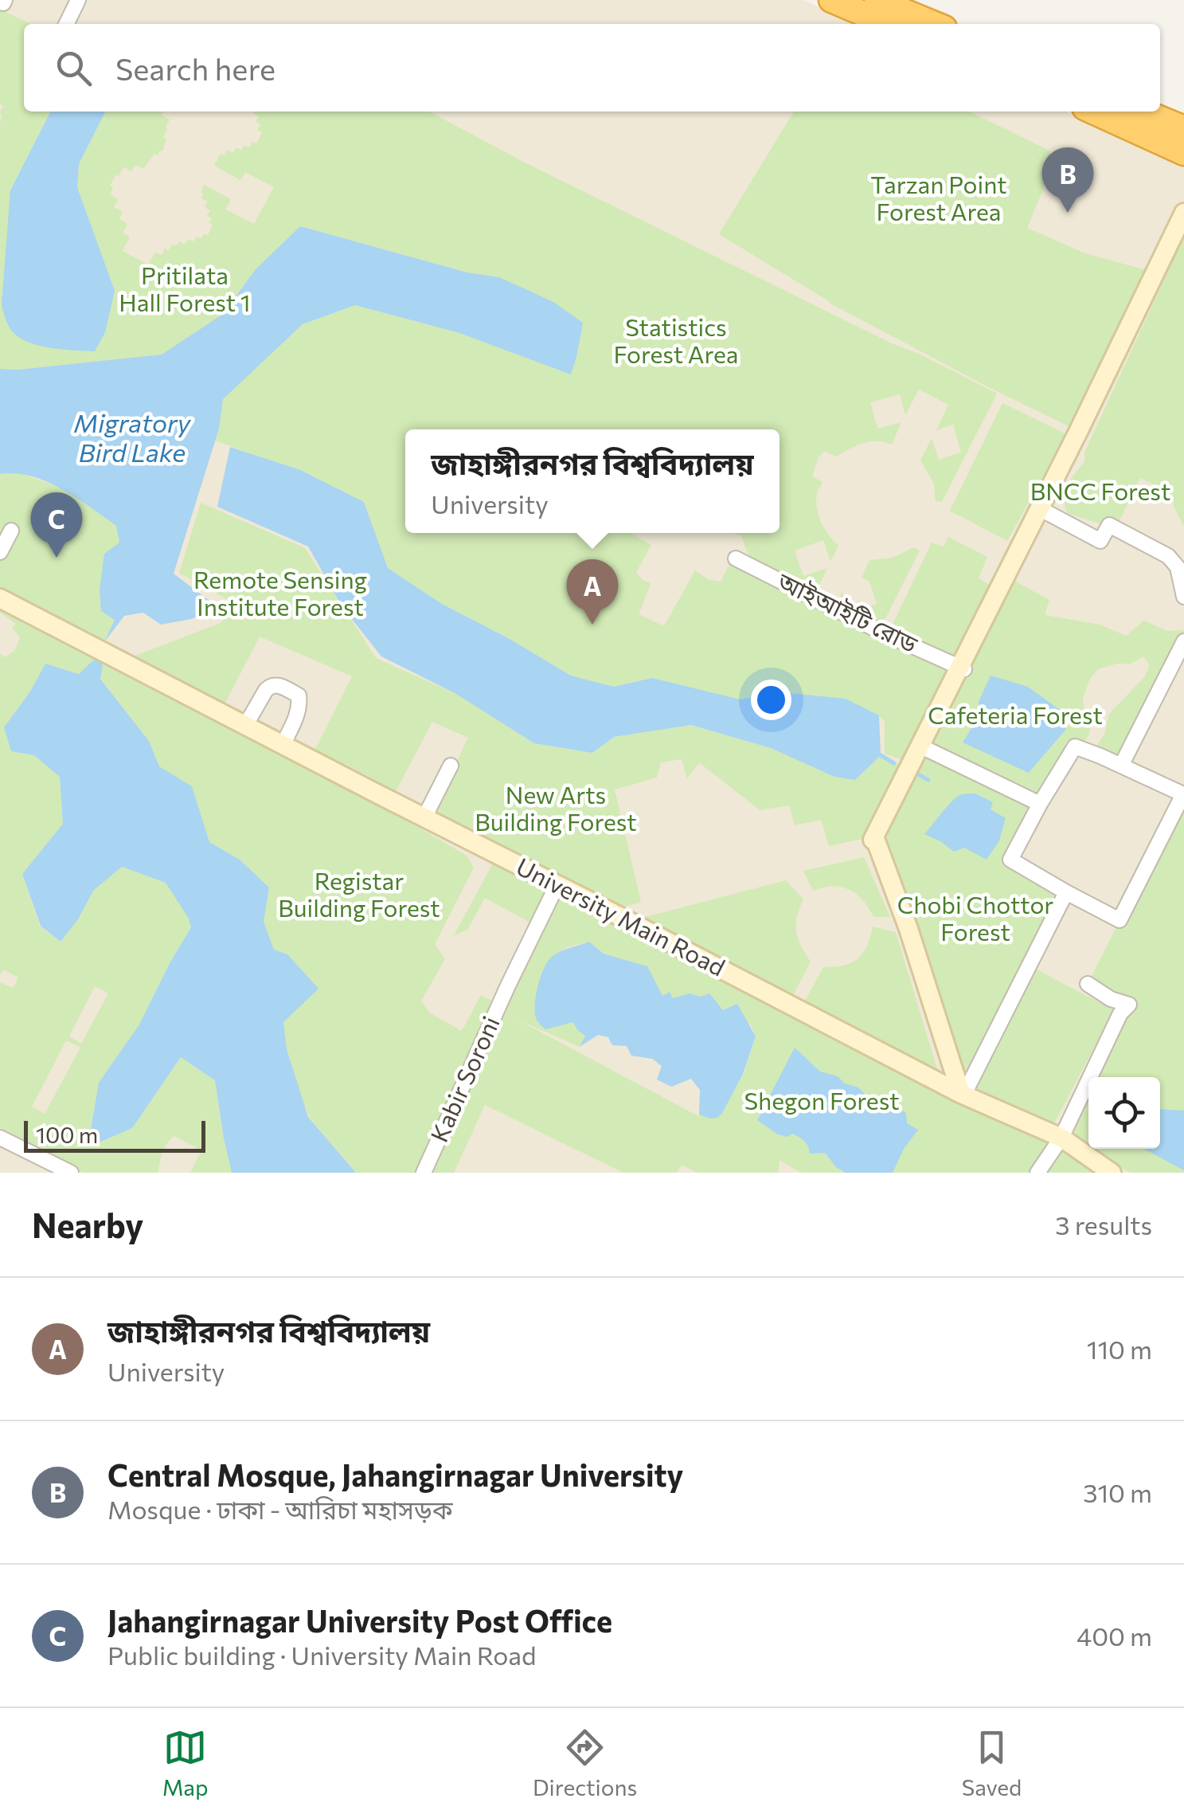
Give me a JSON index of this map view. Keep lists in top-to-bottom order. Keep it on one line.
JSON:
{"streets":{"street":["আইআইটি রোড","University Main Road","Kabir Soroni"]},"crossings":[["University Main Road","Kabir Soroni"]],"water":["Migratory Bird Lake"],"parks":["Tarzan Point Forest Area","Pritilata Hall Forest 1","Statistics Forest Area","BNCC Forest","Remote Sensing Institute Forest","Cafeteria Forest","New Arts Building Forest","Registar Building Forest","Chobi Chottor Forest","Shegon Forest"],"scale_bar":"100 m","page":{"search":"Search here","pins":["B","C","A"],"popup":["জাহাঙ্গীরনগর বিশ্ববিদ্যালয়","University"],"scale":"100 m","heading":["Nearby","3 results"],"list":[{"mark":"A","name":"জাহাঙ্গীরনগর বিশ্ববিদ্যালয়","note":"University","value":"110 m"},{"mark":"B","name":"Central Mosque, Jahangirnagar University","note":"Mosque · ঢাকা - আরিচা মহাসড়ক","value":"310 m"},{"mark":"C","name":"Jahangirnagar University Post Office","note":"Public building · University Main Road","value":"400 m"}],"nav":["Map","Directions","Saved"]}}
